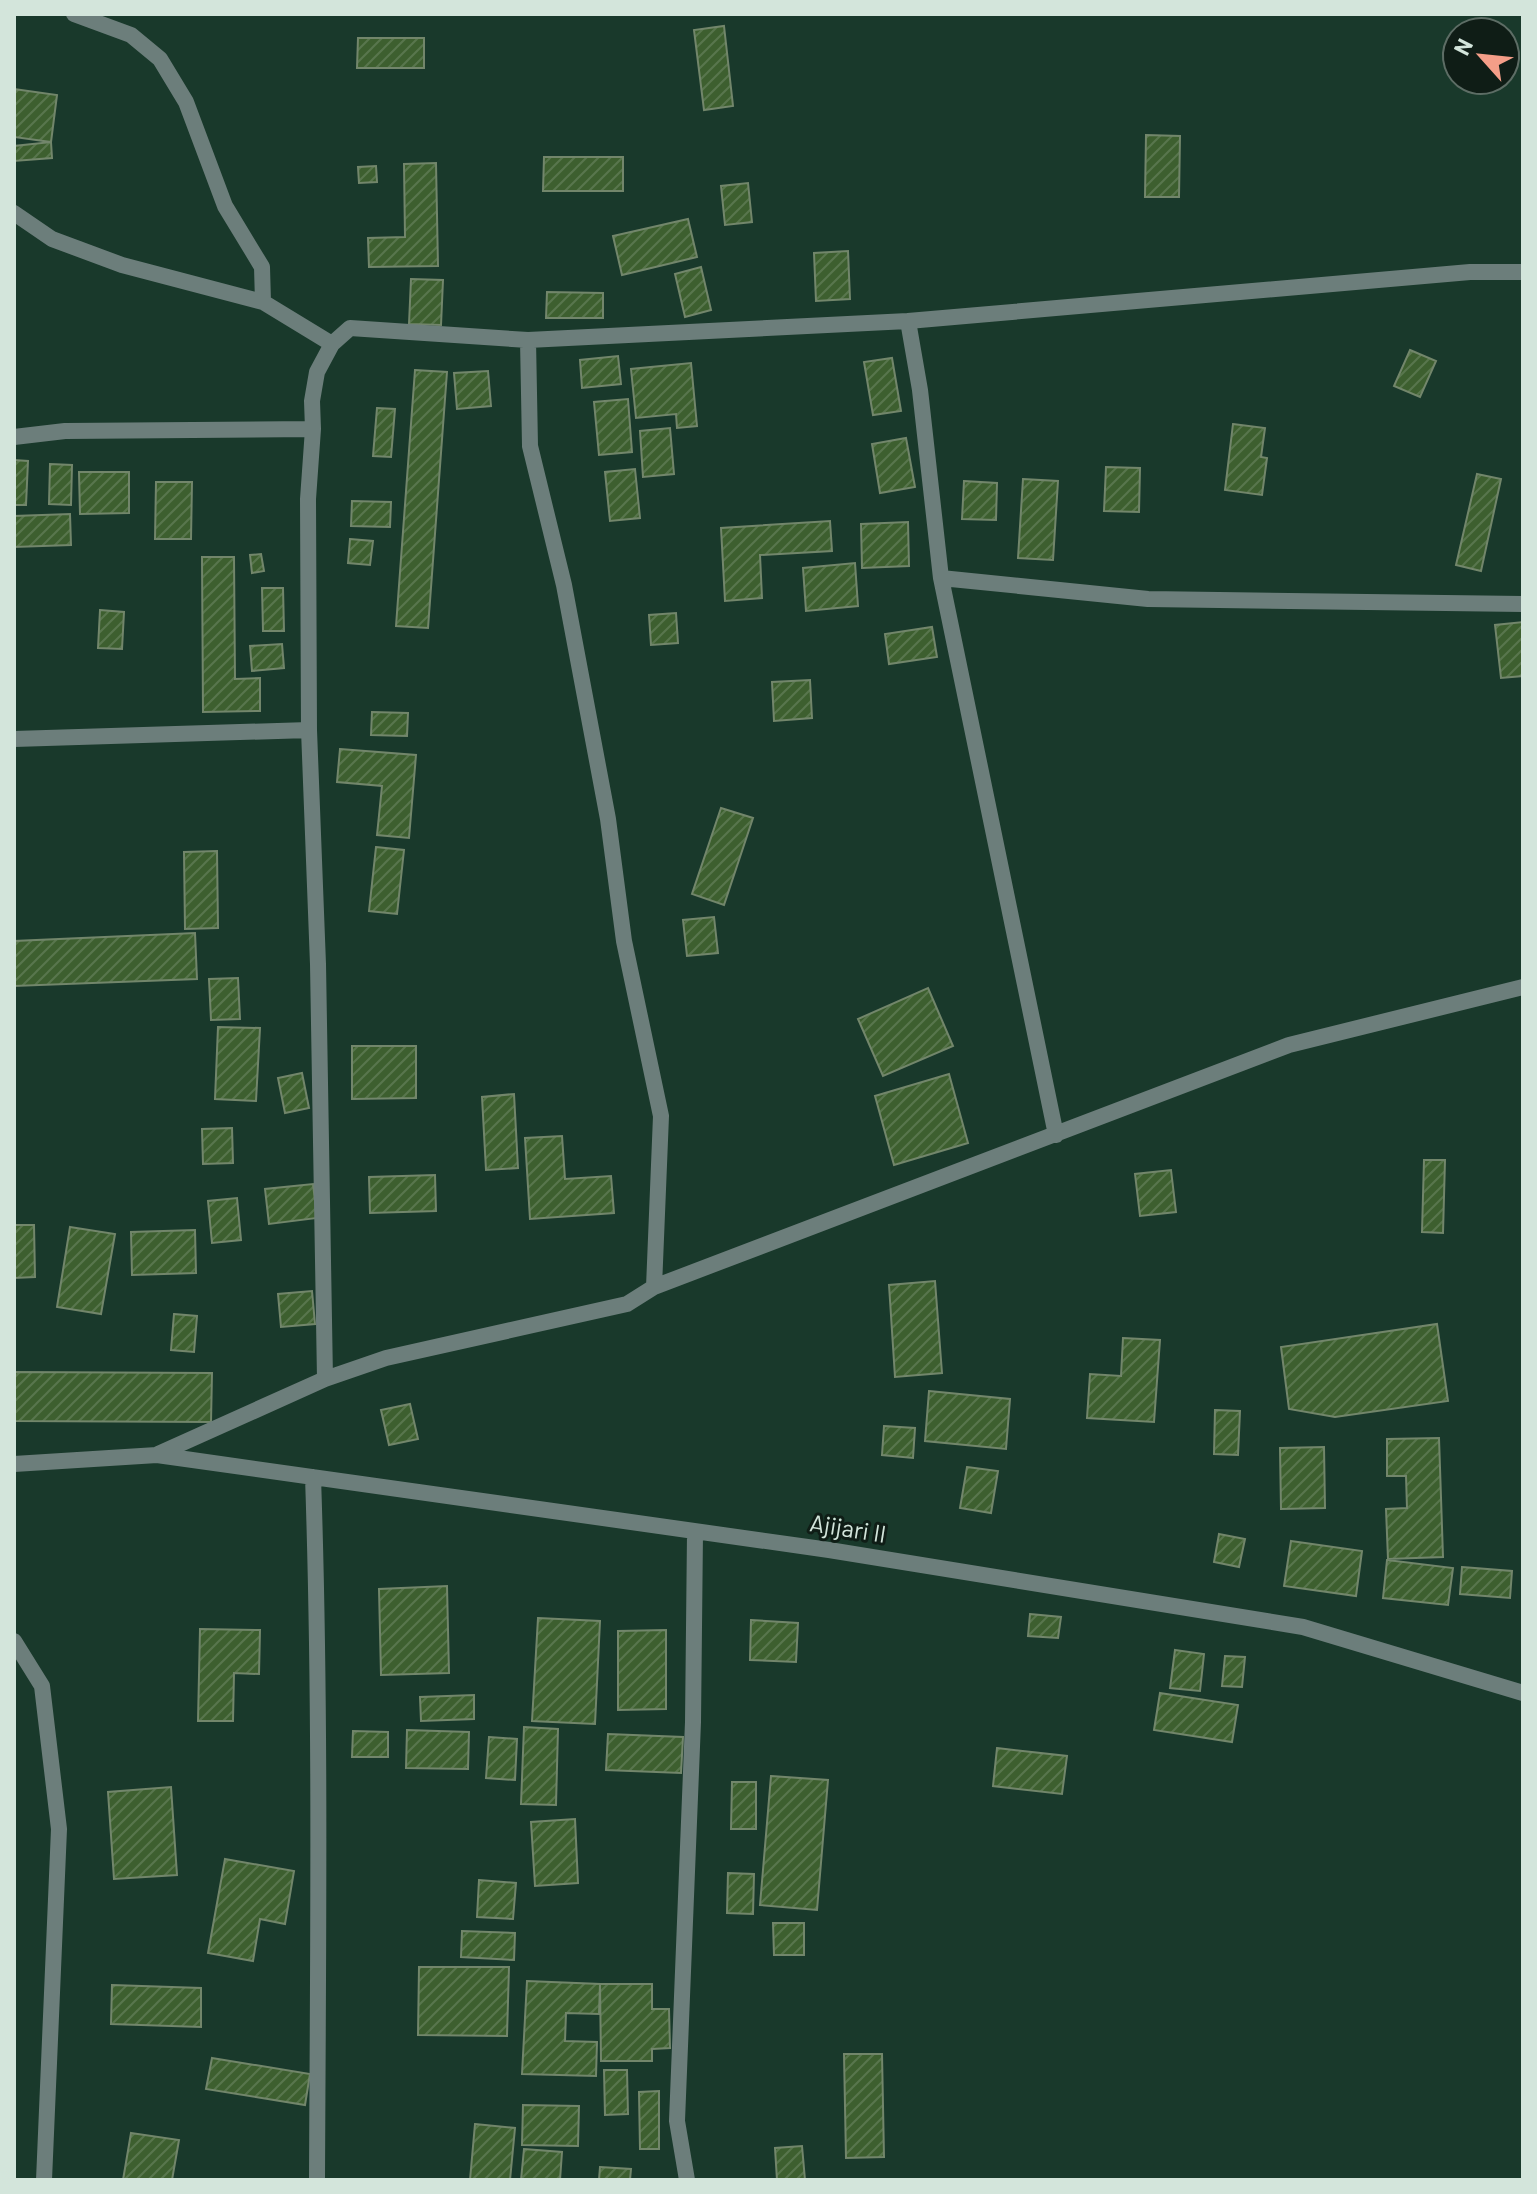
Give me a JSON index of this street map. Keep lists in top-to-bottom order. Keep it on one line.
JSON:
{"streets":{"street":["Ajijari II"]},"north":"top left"}
